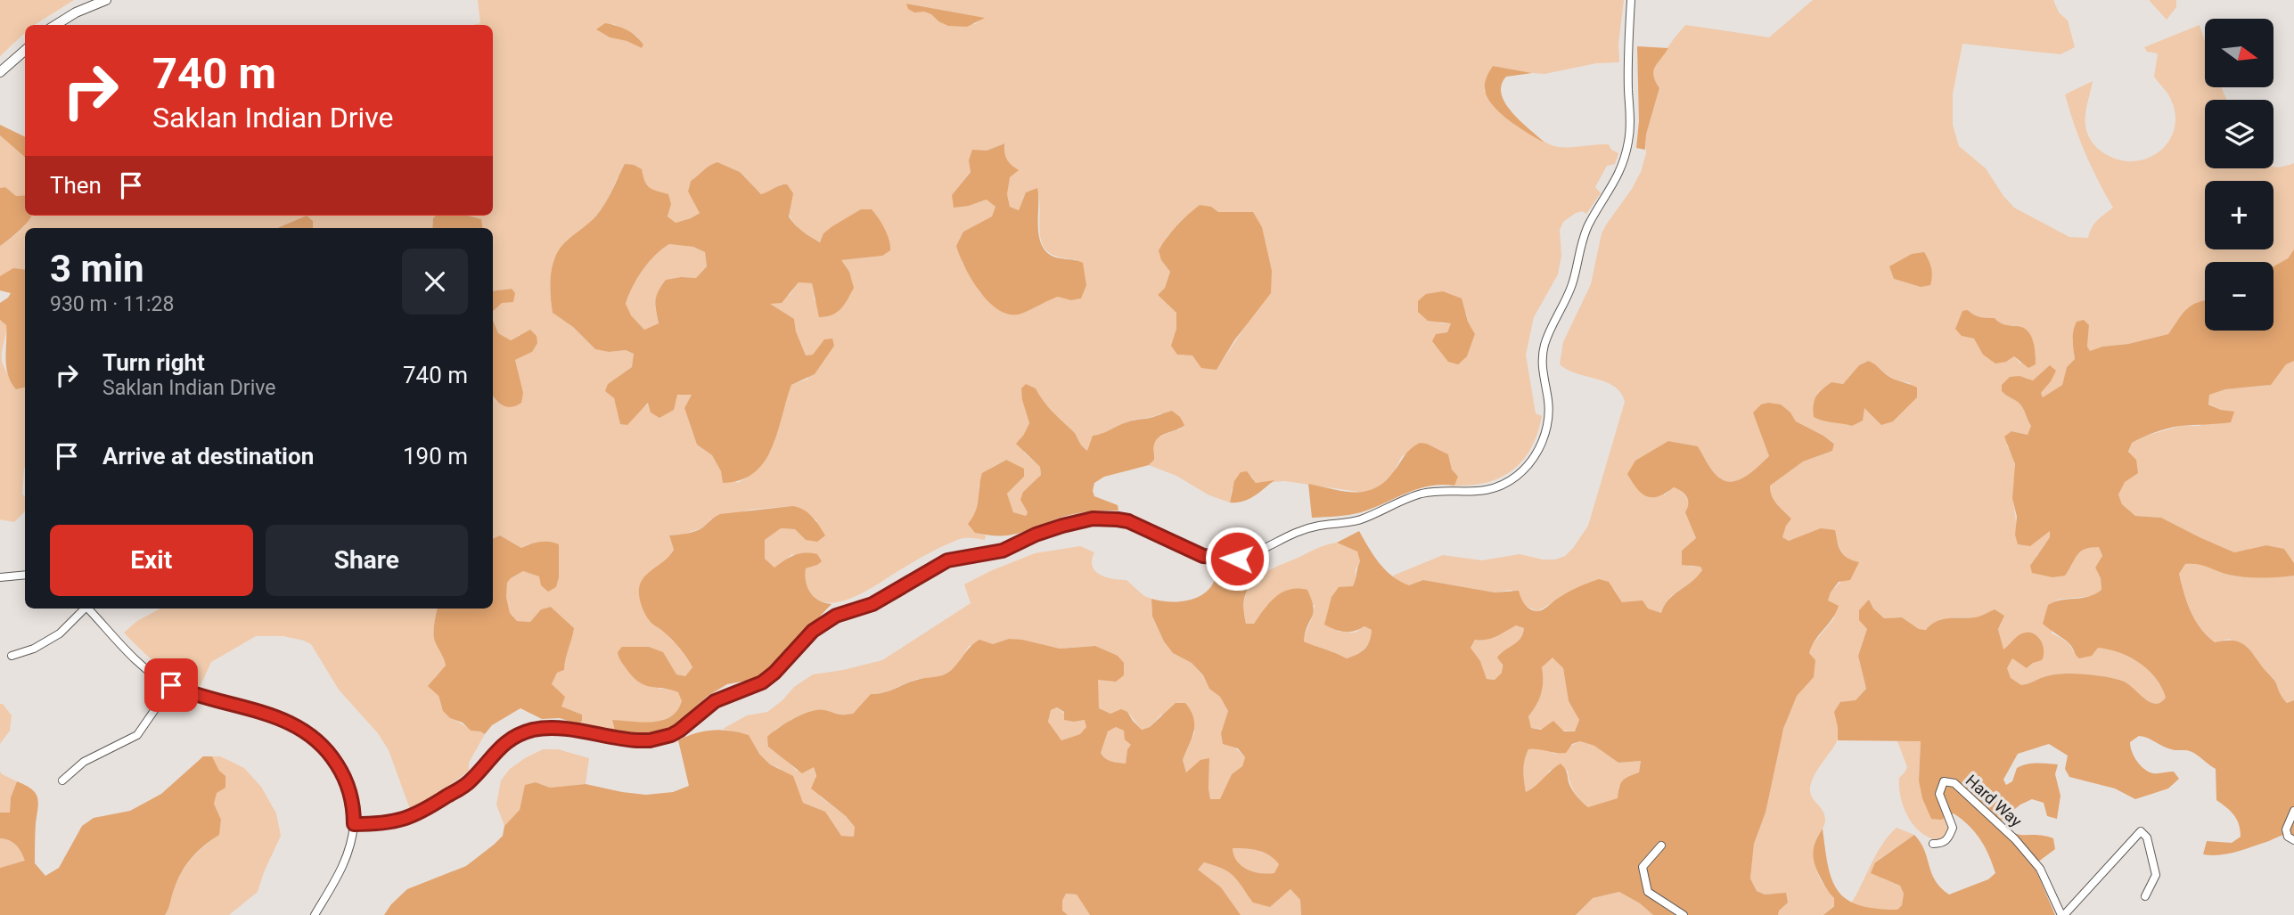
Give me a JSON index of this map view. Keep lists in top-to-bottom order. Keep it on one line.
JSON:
{"streets":{"street":["Hard Way"]},"north":"right","page":{"map_buttons":["+","−"],"turn":["740 m","Saklan Indian Drive"],"then":"Then","heading":["3 min","930 m · 11:28"],"list":[{"name":"Turn right","note":"Saklan Indian Drive","value":"740 m"},{"name":"Arrive at destination","value":"190 m"}],"buttons":["Exit","Share"]}}
